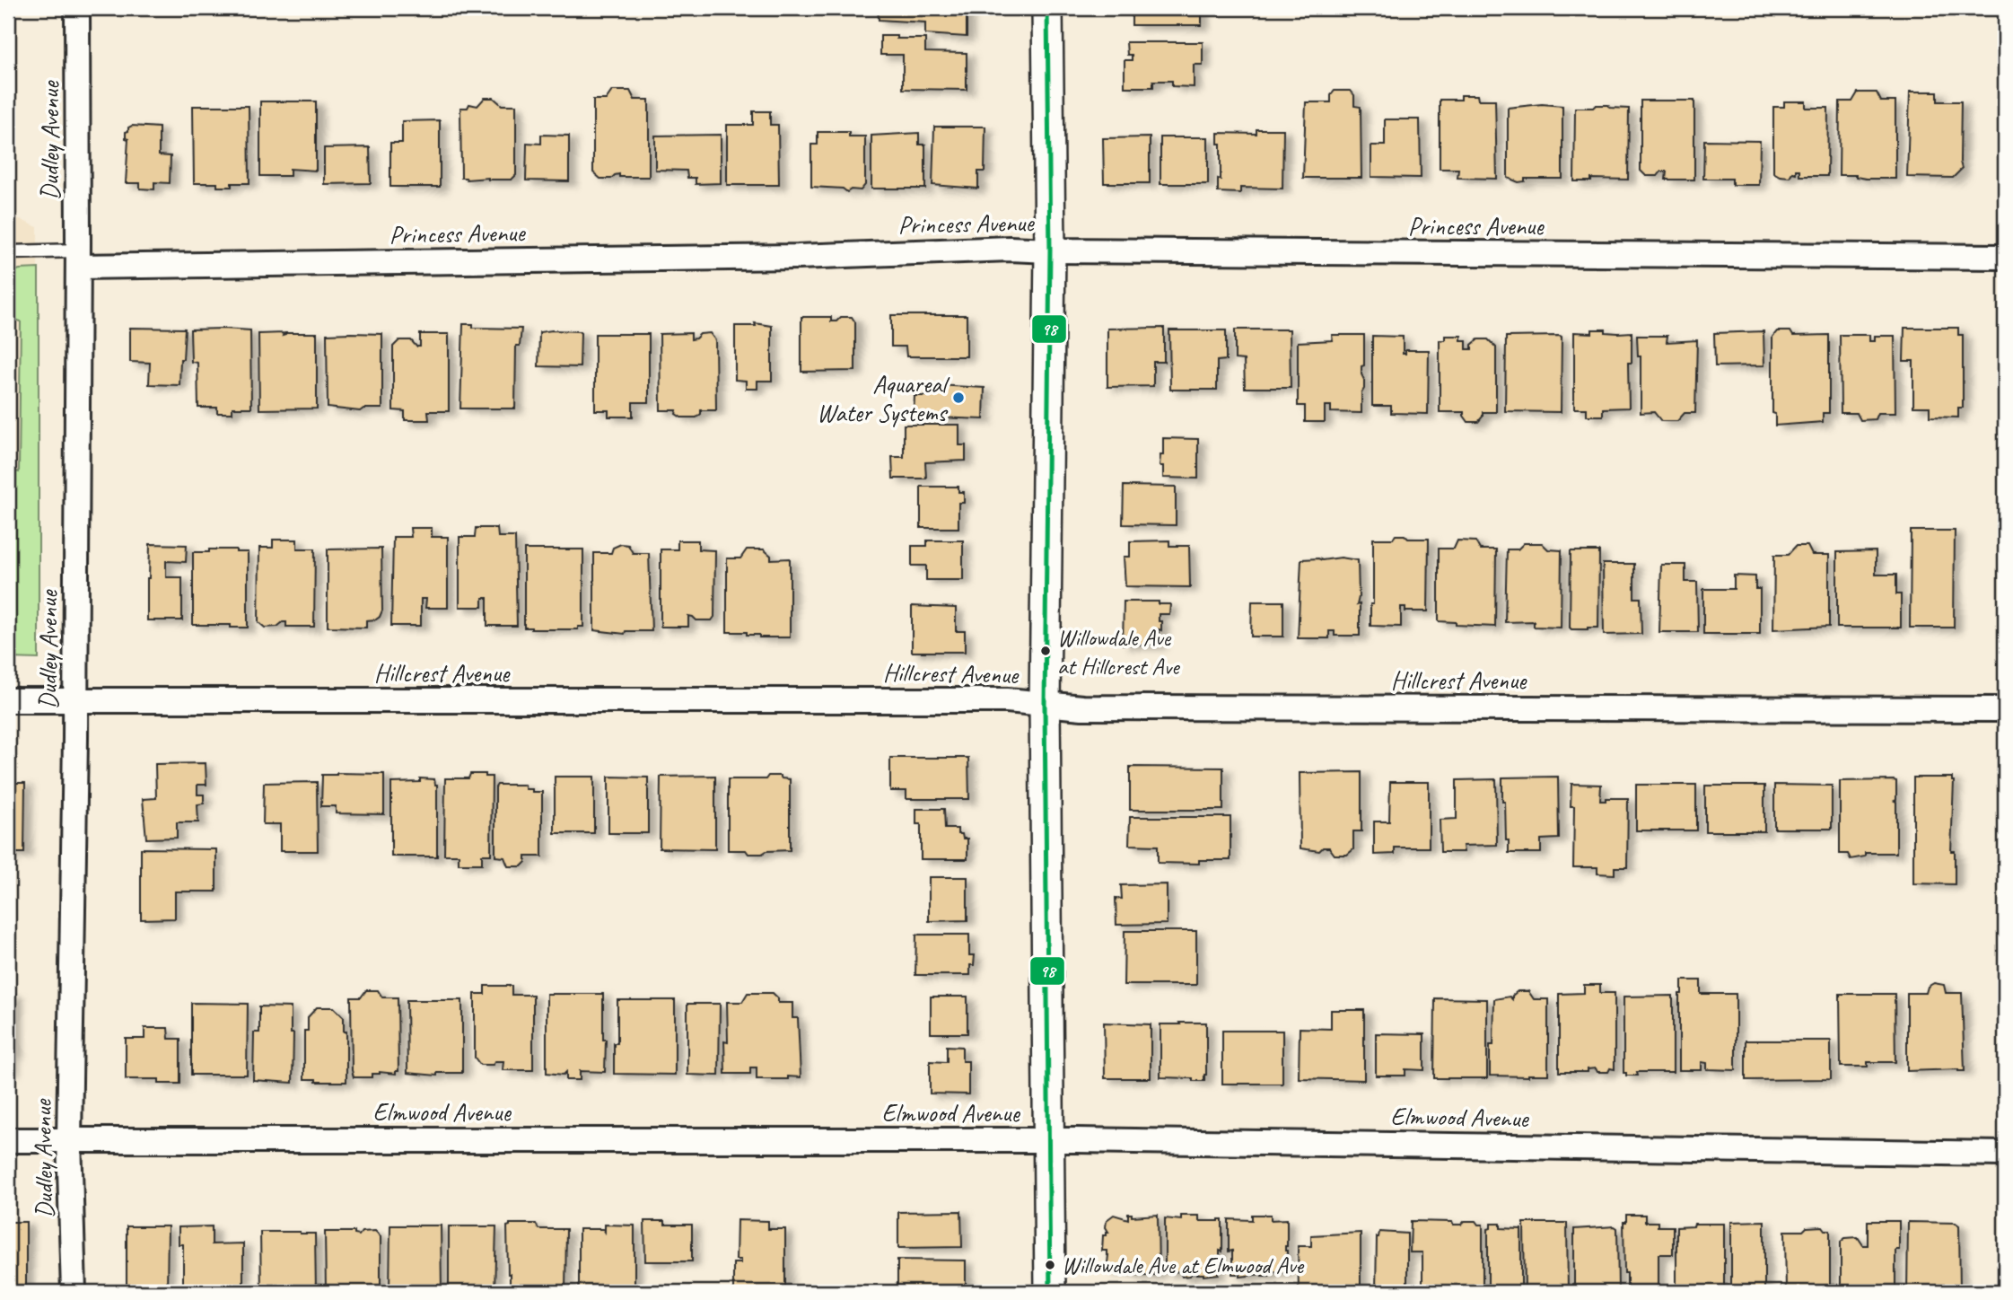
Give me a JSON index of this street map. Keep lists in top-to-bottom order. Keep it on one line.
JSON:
{"streets":{"street":["Dudley Avenue","Princess Avenue","Hillcrest Avenue","Elmwood Avenue"]},"crossings":[["Dudley Avenue","Princess Avenue"],["Dudley Avenue","Hillcrest Avenue"],["Dudley Avenue","Elmwood Avenue"]],"places":["Aquareal Water Systems","Willowdale Ave at Hillcrest Ave","Willowdale Ave at Elmwood Ave"],"lines":["transit line 98"]}
